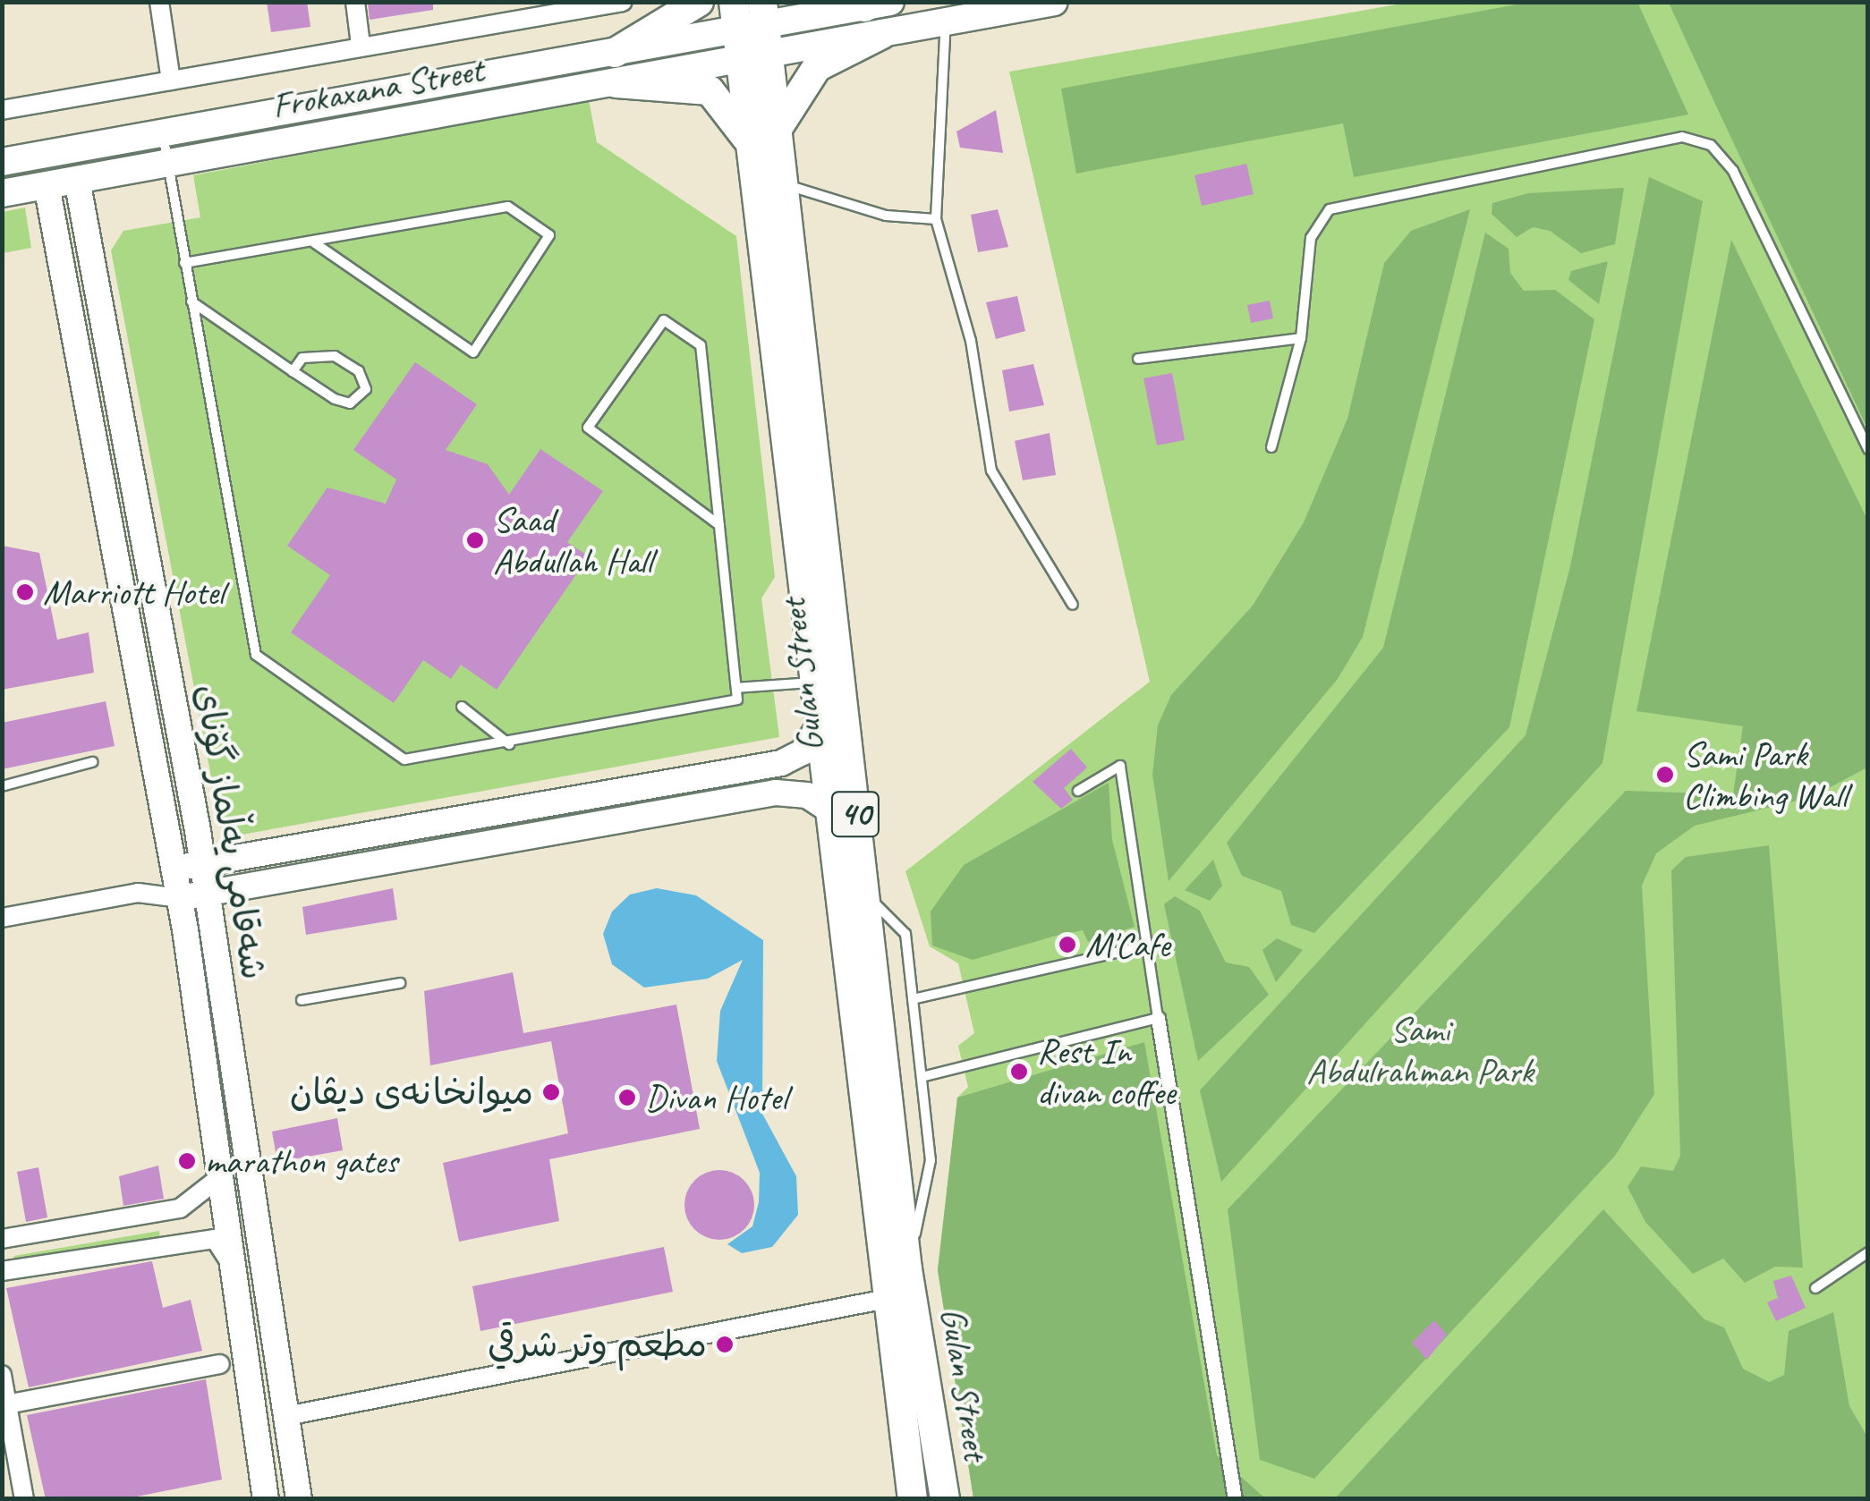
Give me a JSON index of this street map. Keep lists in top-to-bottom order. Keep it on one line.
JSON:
{"streets":{"main road":["Frokaxana Street","Gulan Street","40"],"street":["شەقامی یەڵماز گۆنای"]},"crossings":[["Frokaxana Street","Gulan Street"],["Frokaxana Street","شەقامی یەڵماز گۆنای"]],"parks":["Sami Abdulrahman Park"],"places":["Saad Abdullah Hall","Marriott Hotel","Sami Park Climbing Wall","M'Cafe","Rest In divan coffee","میوانخانەی دیڤان","Divan Hotel","marathon gates","مطعم وتر شرقي"]}
